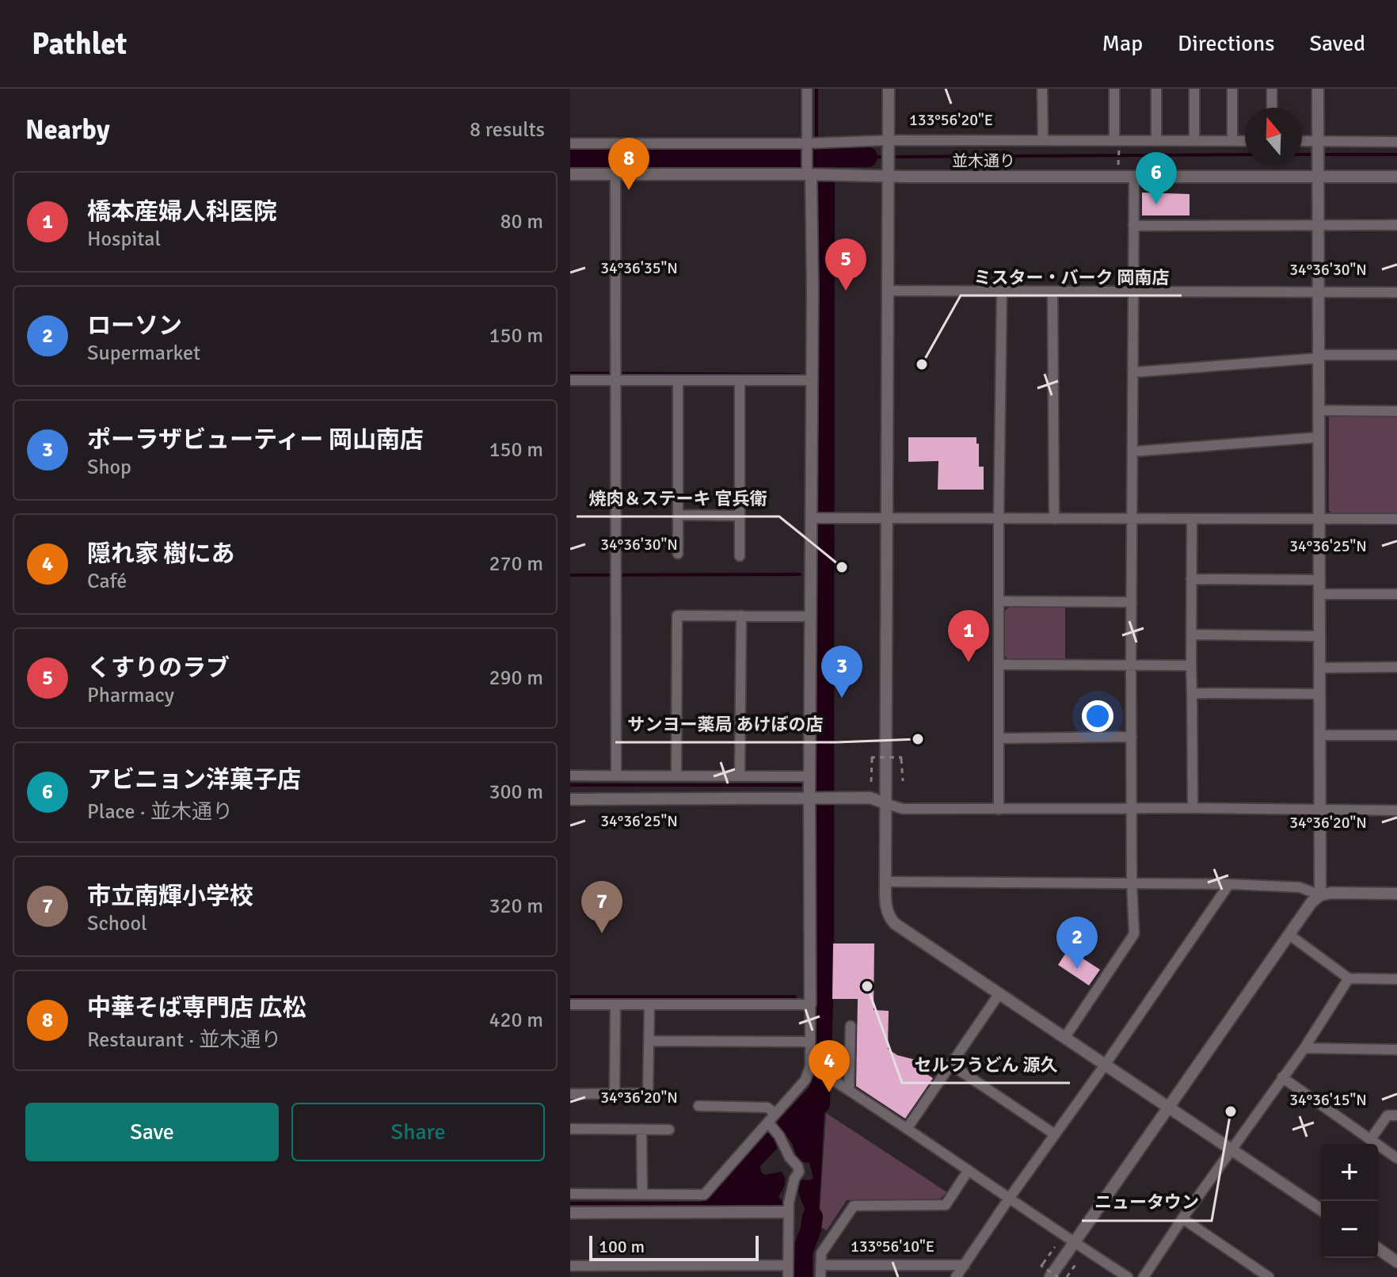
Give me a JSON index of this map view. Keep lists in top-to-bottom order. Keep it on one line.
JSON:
{"streets":{"street":["並木通り"]},"places":["ミスター・バーク 岡南店","焼肉＆ステーキ 官兵衛","サンヨー薬局 あけぼの店","セルフうどん 源久","ニュータウン"],"scale_bar":"100 m","north":"top","page":{"header":"Pathlet","nav":["Map","Directions","Saved"],"heading":["Nearby","8 results"],"pins":["8","6","5","1","3","7","2","4"],"list":[{"mark":"1","name":"橋本産婦人科医院","note":"Hospital","value":"80 m"},{"mark":"2","name":"ローソン","note":"Supermarket","value":"150 m"},{"mark":"3","name":"ポーラザビューティー 岡山南店","note":"Shop","value":"150 m"},{"mark":"4","name":"隠れ家 樹にあ","note":"Café","value":"270 m"},{"mark":"5","name":"くすりのラブ","note":"Pharmacy","value":"290 m"},{"mark":"6","name":"アビニョン洋菓子店","note":"Place · 並木通り","value":"300 m"},{"mark":"7","name":"市立南輝小学校","note":"School","value":"320 m"},{"mark":"8","name":"中華そば専門店 広松","note":"Restaurant · 並木通り","value":"420 m"}],"buttons":["Save","Share"],"map_buttons":["+","−"],"scale":"100 m"},"coordinates":["133°56'20\"E","34°36'35\"N","34°36'30\"N","34°36'25\"N","34°36'20\"N","34°36'15\"N","133°56'10\"E"]}
